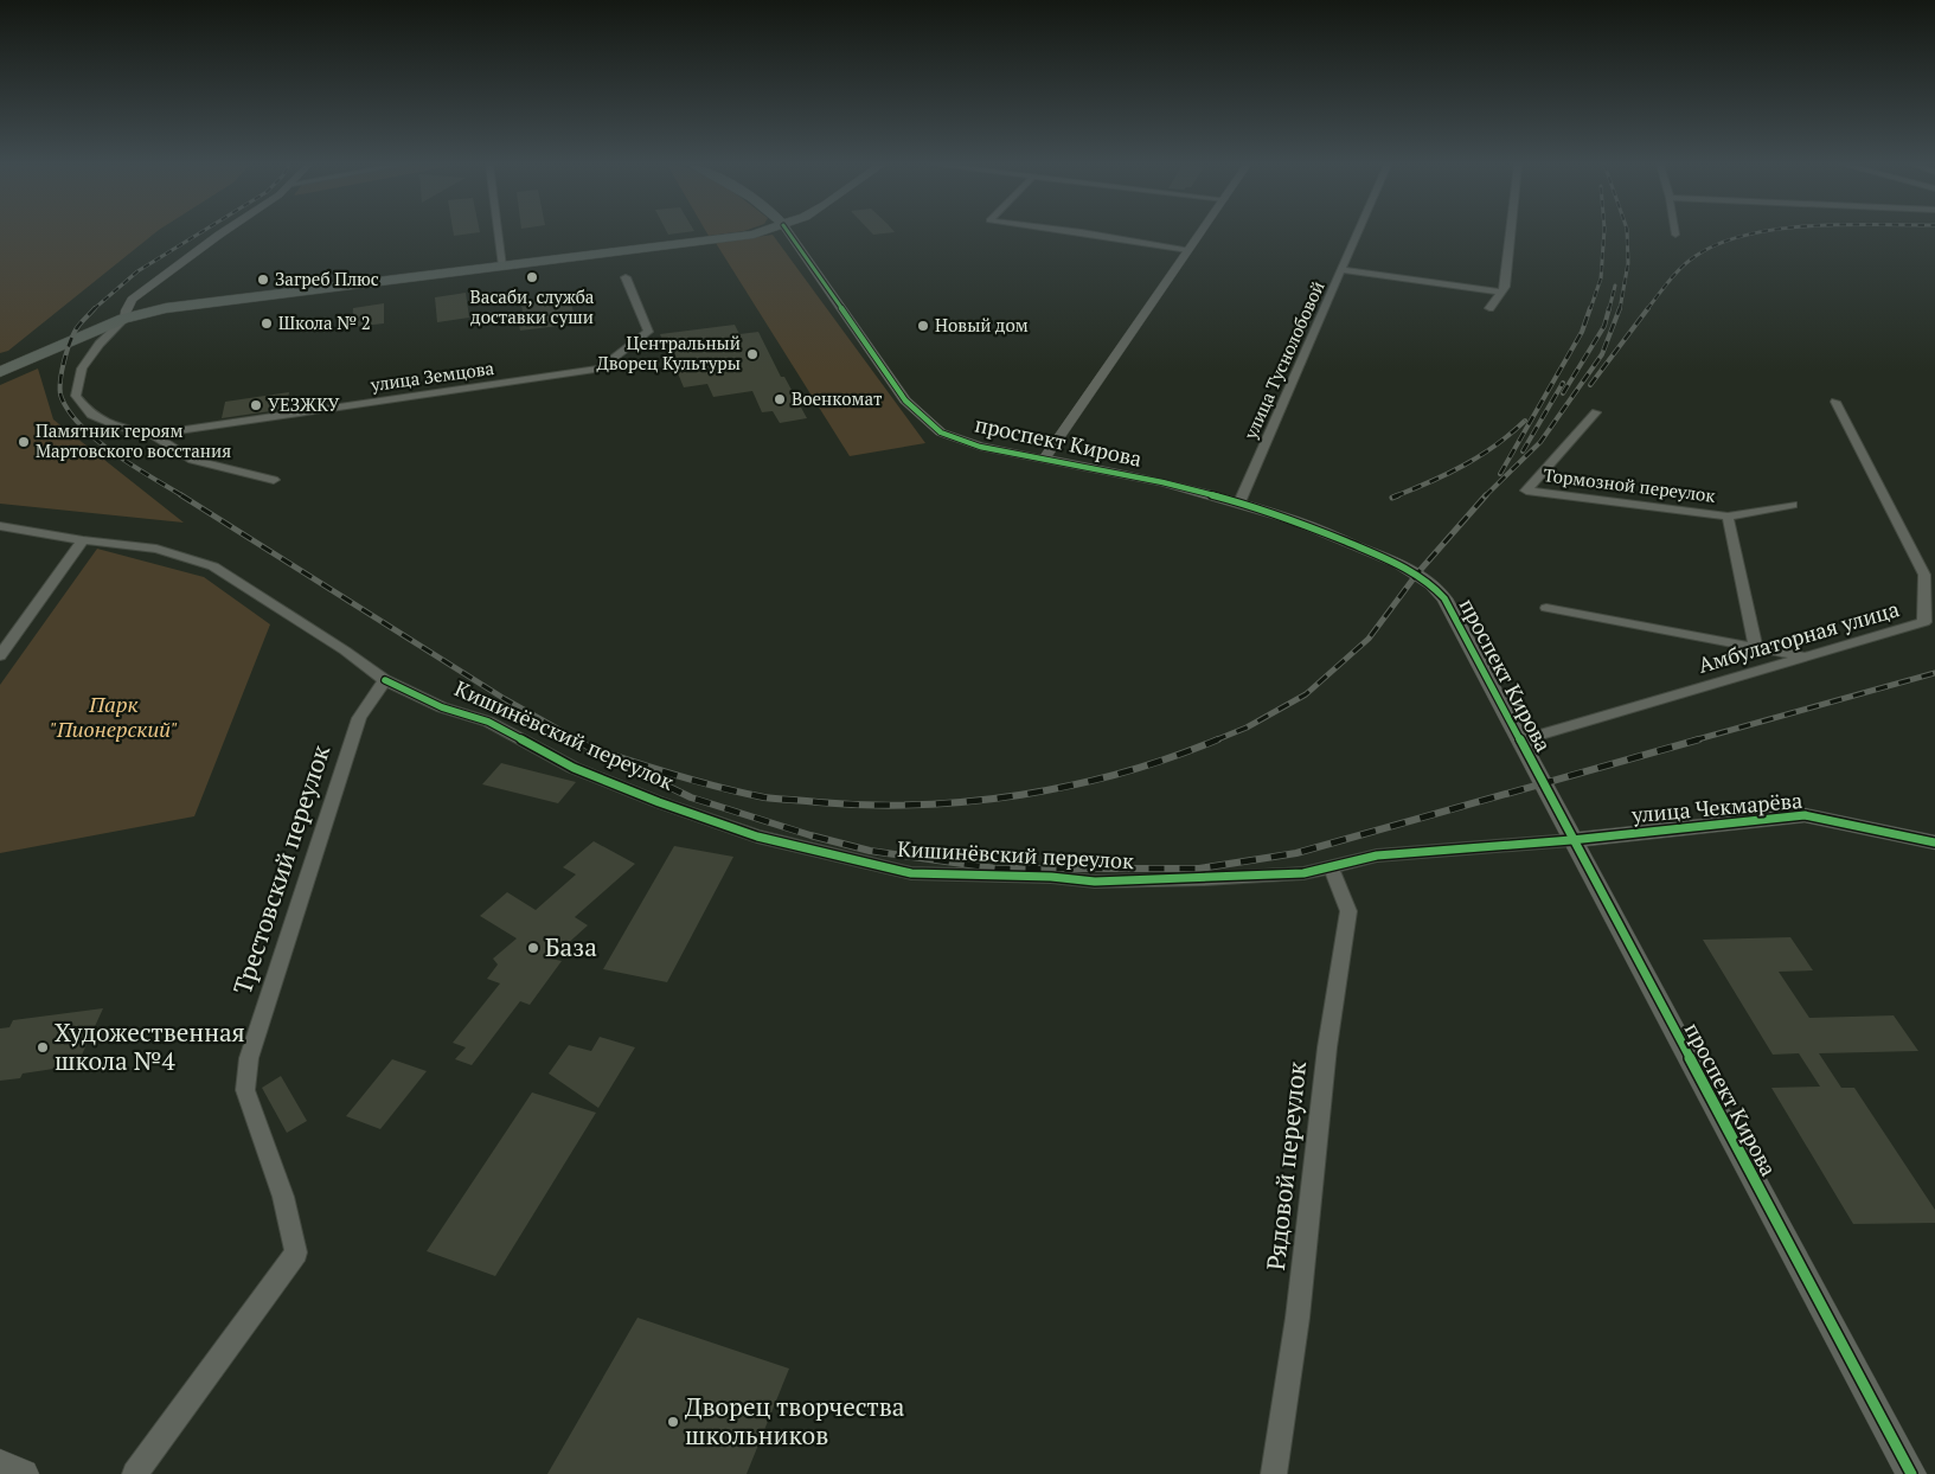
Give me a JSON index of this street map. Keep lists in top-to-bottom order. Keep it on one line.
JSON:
{"streets":{"street":["улица Туснолобовой","улица Земцова","проспект Кирова","Тормозной переулок","Амбулаторная улица","Кишинёвский переулок","улица Чекмарёва","Трестовский переулок","Рядовой переулок"]},"crossings":[["улица Туснолобовой","проспект Кирова"],["проспект Кирова","Амбулаторная улица"],["проспект Кирова","Кишинёвский переулок"],["проспект Кирова","улица Чекмарёва"],["Кишинёвский переулок","улица Чекмарёва"],["Кишинёвский переулок","Трестовский переулок"],["Кишинёвский переулок","Рядовой переулок"]],"parks":["Парк \"Пионерский\""],"places":["Васаби, служба доставки суши","Загреб Плюс","Школа № 2","Новый дом","Центральный Дворец Культуры","Военкомат","УЕЗЖКУ","Памятник героям Мартовского восстания","База","Художественная школа №4","Дворец творчества школьников"]}
